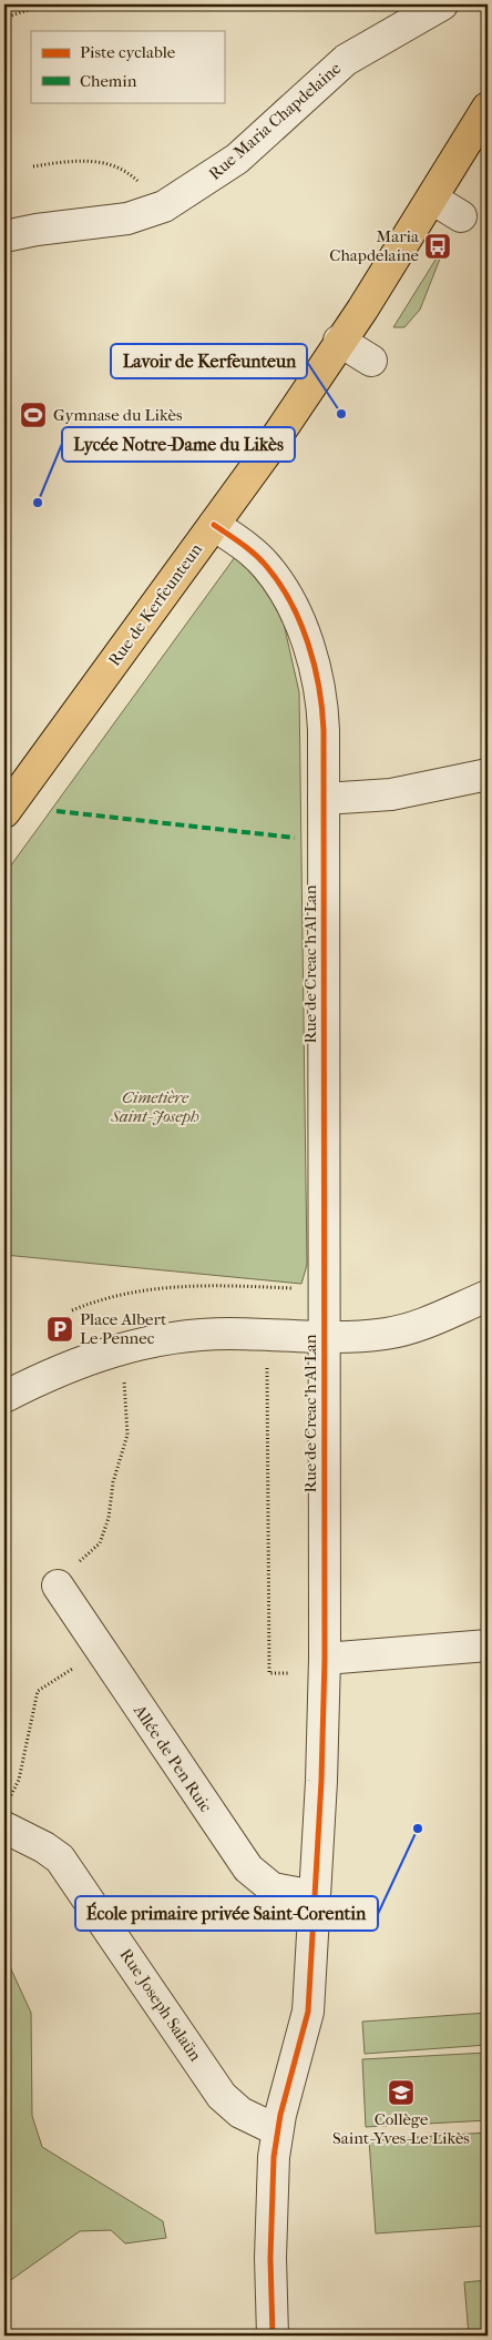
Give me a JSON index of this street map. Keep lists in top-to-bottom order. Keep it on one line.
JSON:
{"streets":{"main road":["Rue de Kerfeunteun"],"street":["Rue Maria Chapdelaine","Rue de Creac'h Al Lan","Allée de Pen Ruic","Rue Joseph Salaün"]},"crossings":[["Rue de Kerfeunteun","Rue de Creac'h Al Lan"],["Rue de Creac'h Al Lan","Allée de Pen Ruic"],["Rue de Creac'h Al Lan","Rue Joseph Salaün"]],"parks":["Cimetière Saint-Joseph"],"places":{"bus stop":["Maria Chapdelaine"],"other":["Lavoir de Kerfeunteun","Lycée Notre-Dame du Likès","École primaire privée Saint-Corentin"],"sports":["Gymnase du Likès"],"parking":["Place Albert Le Pennec"],"school or university":["Collège Saint-Yves-Le Likès"]},"legend":["Piste cyclable","Chemin"]}
